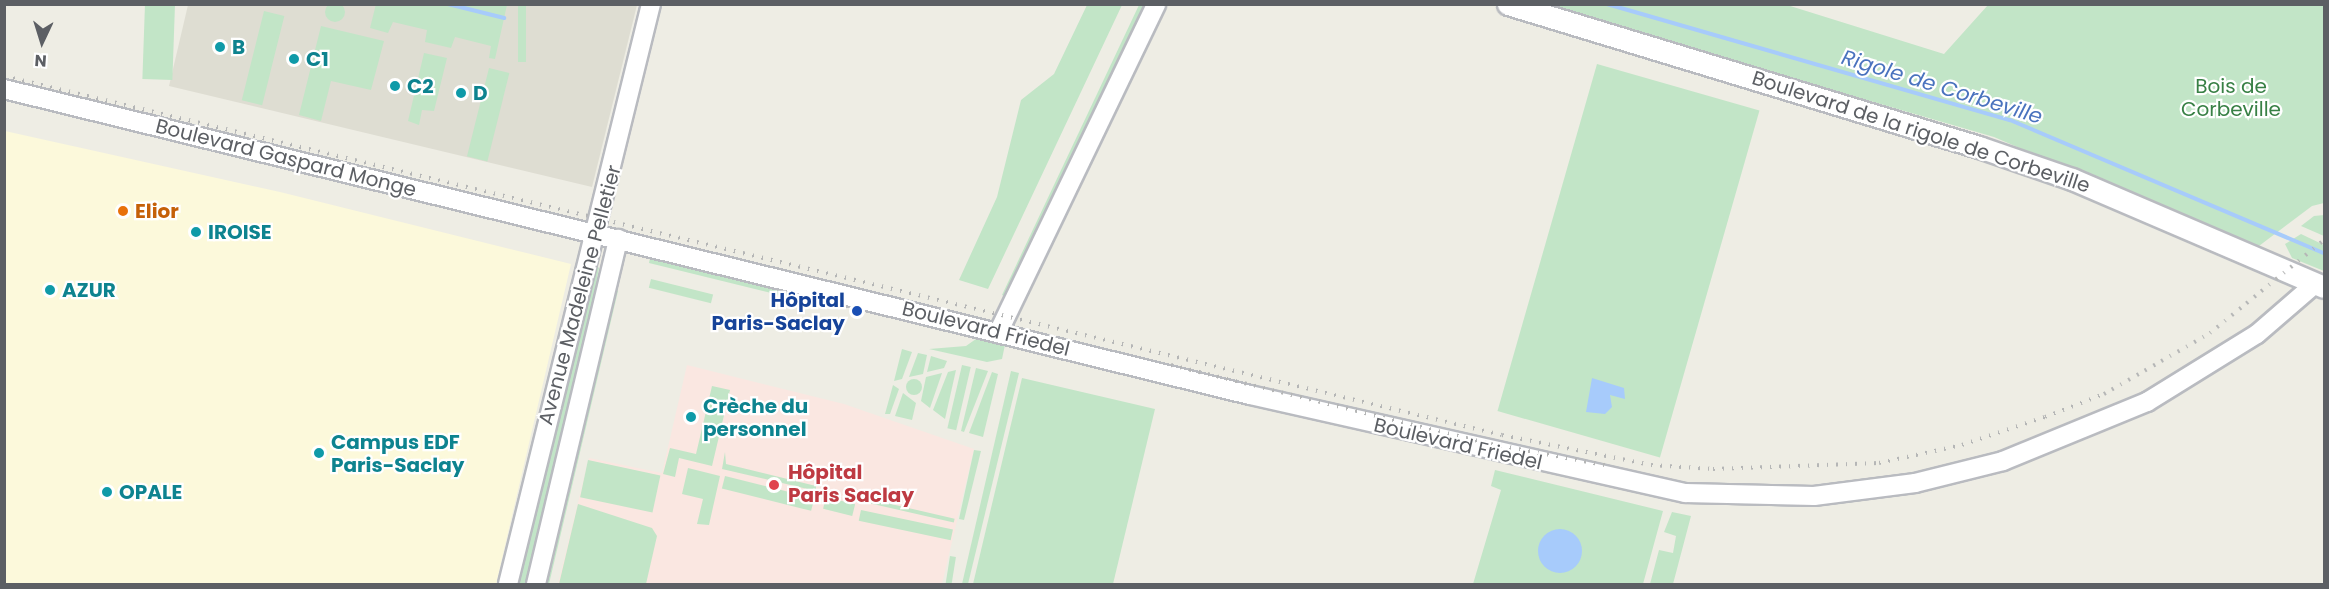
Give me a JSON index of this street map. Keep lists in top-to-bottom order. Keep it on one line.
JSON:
{"streets":{"main road":["Boulevard de la rigole de Corbeville"],"street":["Boulevard Gaspard Monge","Avenue Madeleine Pelletier","Boulevard Friedel"]},"crossings":[["Boulevard de la rigole de Corbeville","Boulevard Friedel"],["Boulevard Gaspard Monge","Boulevard Friedel"],["Avenue Madeleine Pelletier","Boulevard Friedel"]],"water":["Rigole de Corbeville"],"parks":["Bois de Corbeville"],"places":["B","C1","C2","D","Elior","IROISE","AZUR","Hôpital Paris-Saclay","Crèche du personnel","Campus EDF Paris-Saclay","Hôpital Paris Saclay","OPALE"],"north":"bottom"}
